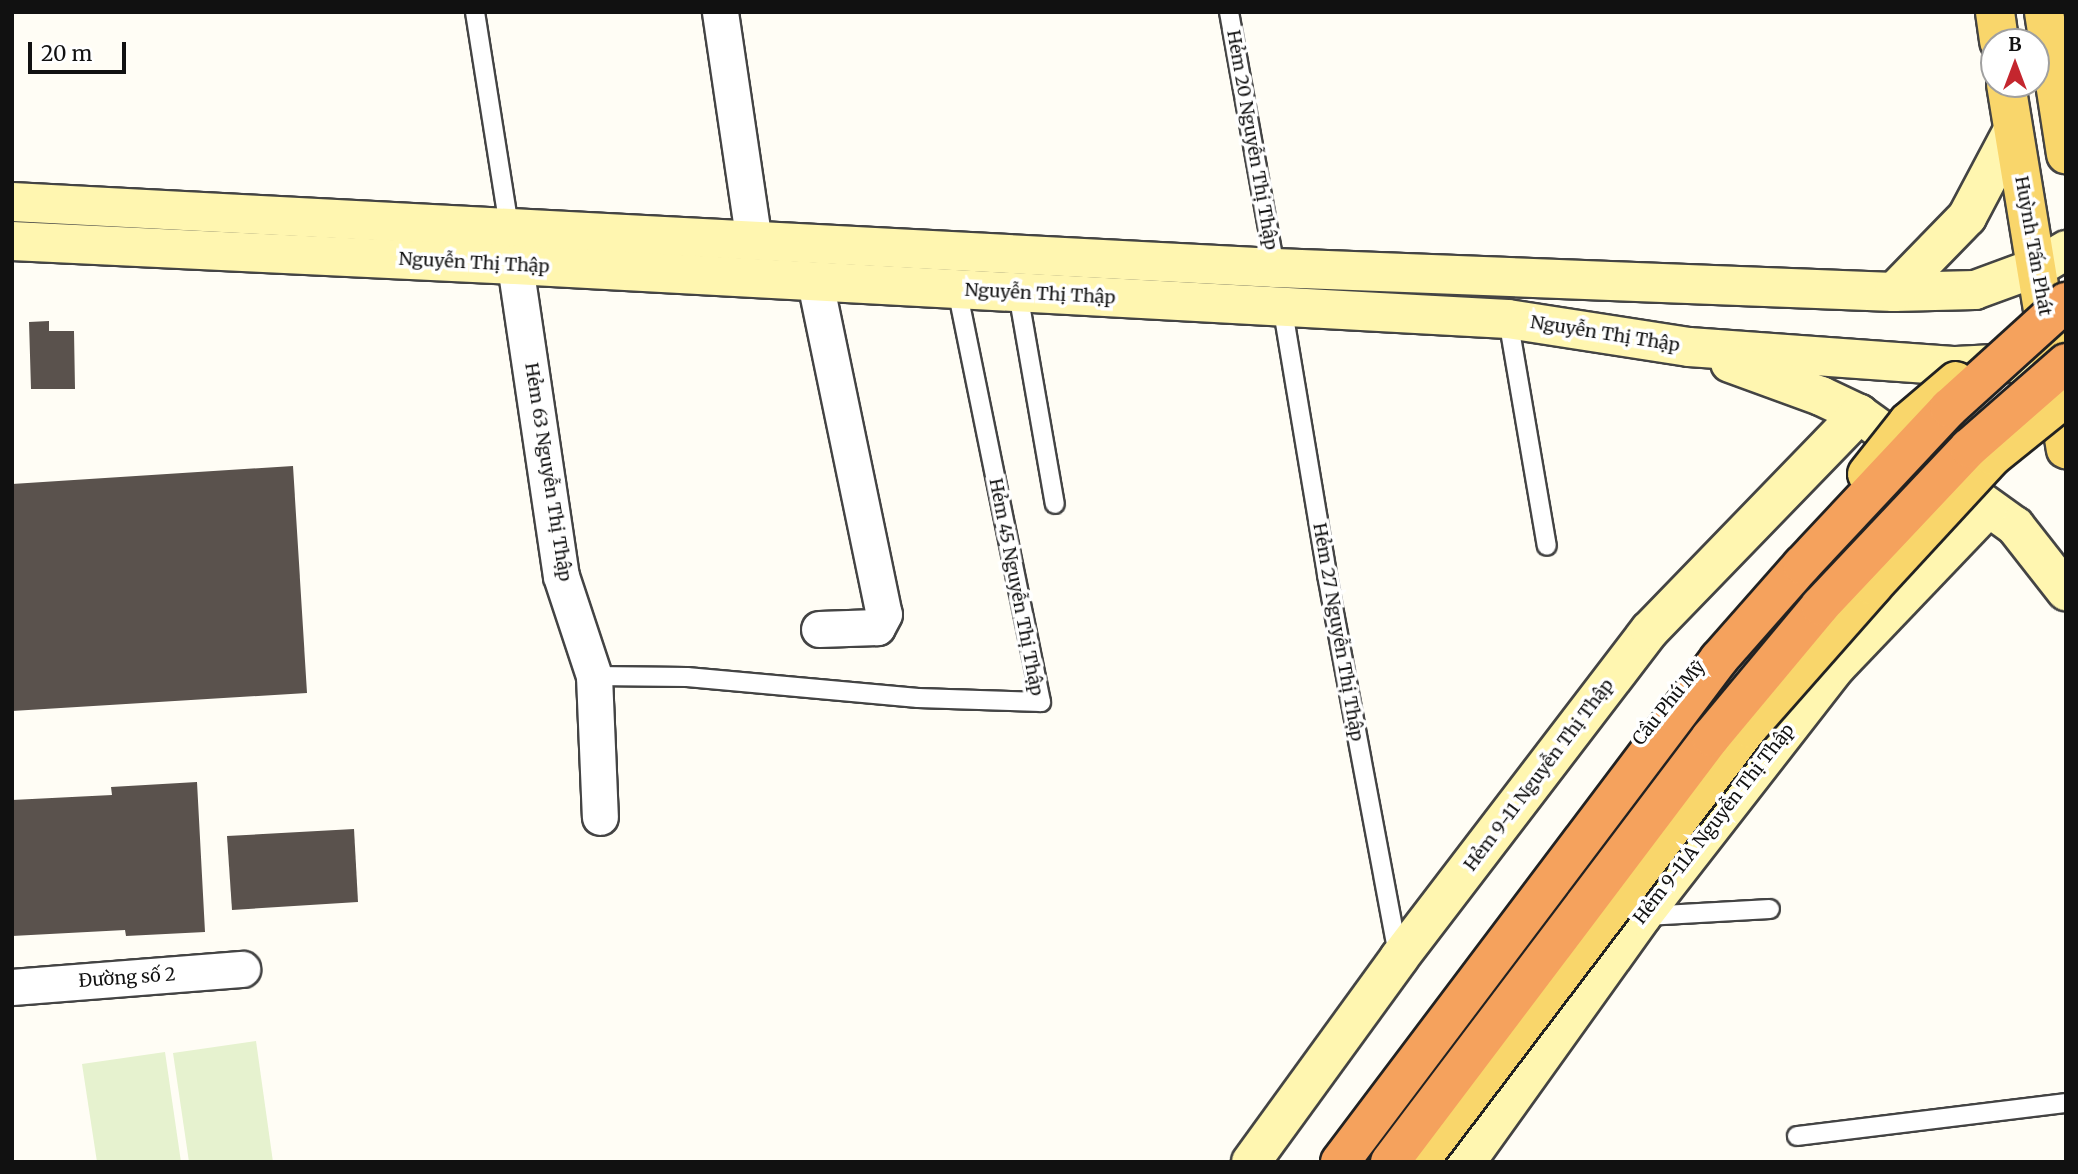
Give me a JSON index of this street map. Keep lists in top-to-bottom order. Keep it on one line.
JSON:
{"streets":{"highway":["Cầu Phú Mỹ"],"main road":["Huỳnh Tấn Phát","Nguyễn Thị Thập","Hẻm 9-11 Nguyễn Thị Thập","Hẻm 9-11A Nguyễn Thị Thập"],"street":["Hẻm 63 Nguyễn Thị Thập","Đường số 2"],"lane":["Hẻm 20 Nguyễn Thị Thập","Hẻm 45 Nguyễn Thị Thập","Hẻm 27 Nguyễn Thị Thập"]},"crossings":[["Huỳnh Tấn Phát","Nguyễn Thị Thập"],["Huỳnh Tấn Phát","Cầu Phú Mỹ"],["Nguyễn Thị Thập","Hẻm 63 Nguyễn Thị Thập"],["Nguyễn Thị Thập","Hẻm 45 Nguyễn Thị Thập"],["Nguyễn Thị Thập","Hẻm 27 Nguyễn Thị Thập"],["Hẻm 63 Nguyễn Thị Thập","Hẻm 45 Nguyễn Thị Thập"],["Hẻm 27 Nguyễn Thị Thập","Hẻm 9-11 Nguyễn Thị Thập"]],"scale_bar":"20 m","north":"top"}
